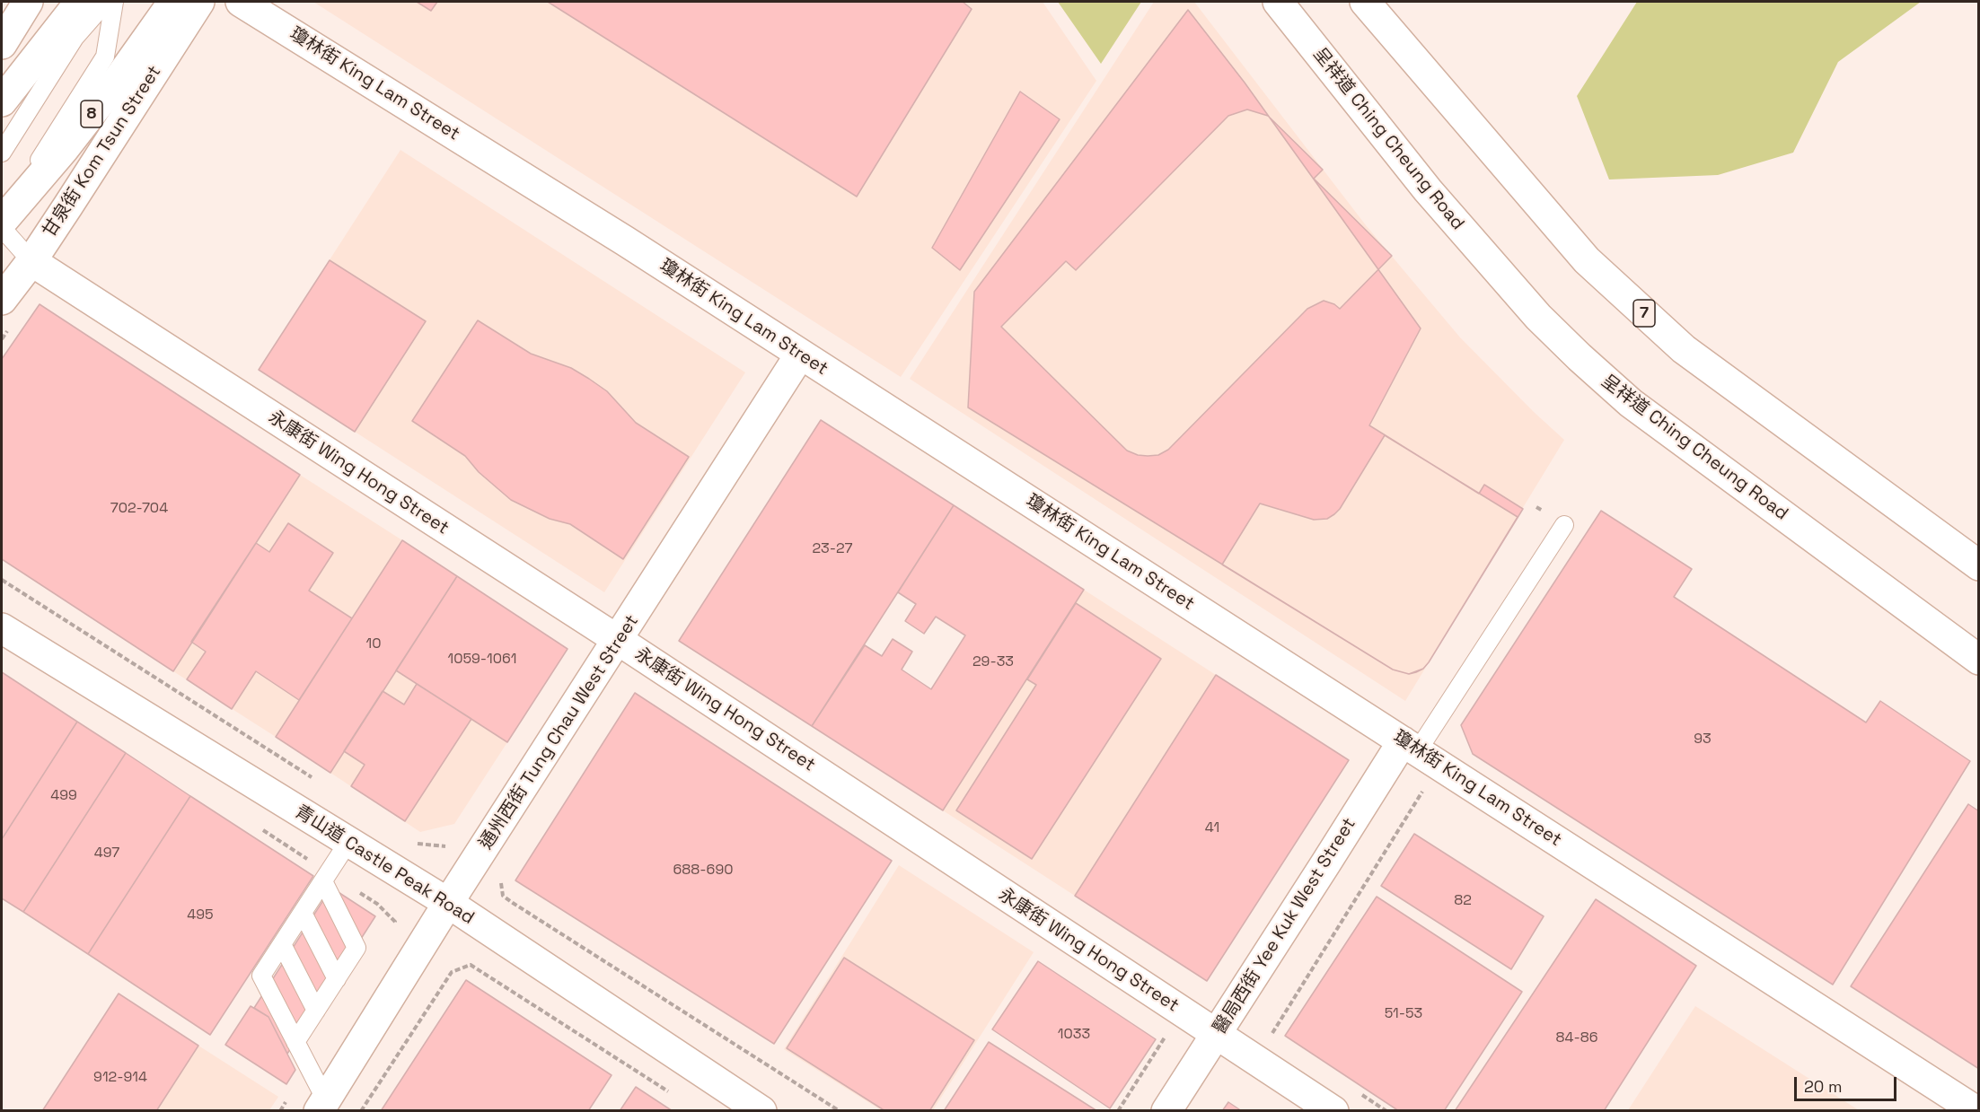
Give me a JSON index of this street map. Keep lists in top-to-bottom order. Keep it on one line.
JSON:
{"streets":{"main road":["瓊林街 King Lam Street","8","呈祥道 Ching Cheung Road","甘泉街 Kom Tsun Street","7","永康街 Wing Hong Street","通州西街 Tung Chau West Street","青山道 Castle Peak Road","醫局西街 Yee Kuk West Street"]},"crossings":[["瓊林街 King Lam Street","通州西街 Tung Chau West Street"],["瓊林街 King Lam Street","醫局西街 Yee Kuk West Street"],["甘泉街 Kom Tsun Street","永康街 Wing Hong Street"],["永康街 Wing Hong Street","通州西街 Tung Chau West Street"],["永康街 Wing Hong Street","醫局西街 Yee Kuk West Street"],["通州西街 Tung Chau West Street","青山道 Castle Peak Road"]],"house_numbers":["702-704","23-27","10","1059-1061","29-33","93","499","41","497","688-690","82","495","51-53","1033","84-86","912-914"],"scale_bar":"20 m"}
